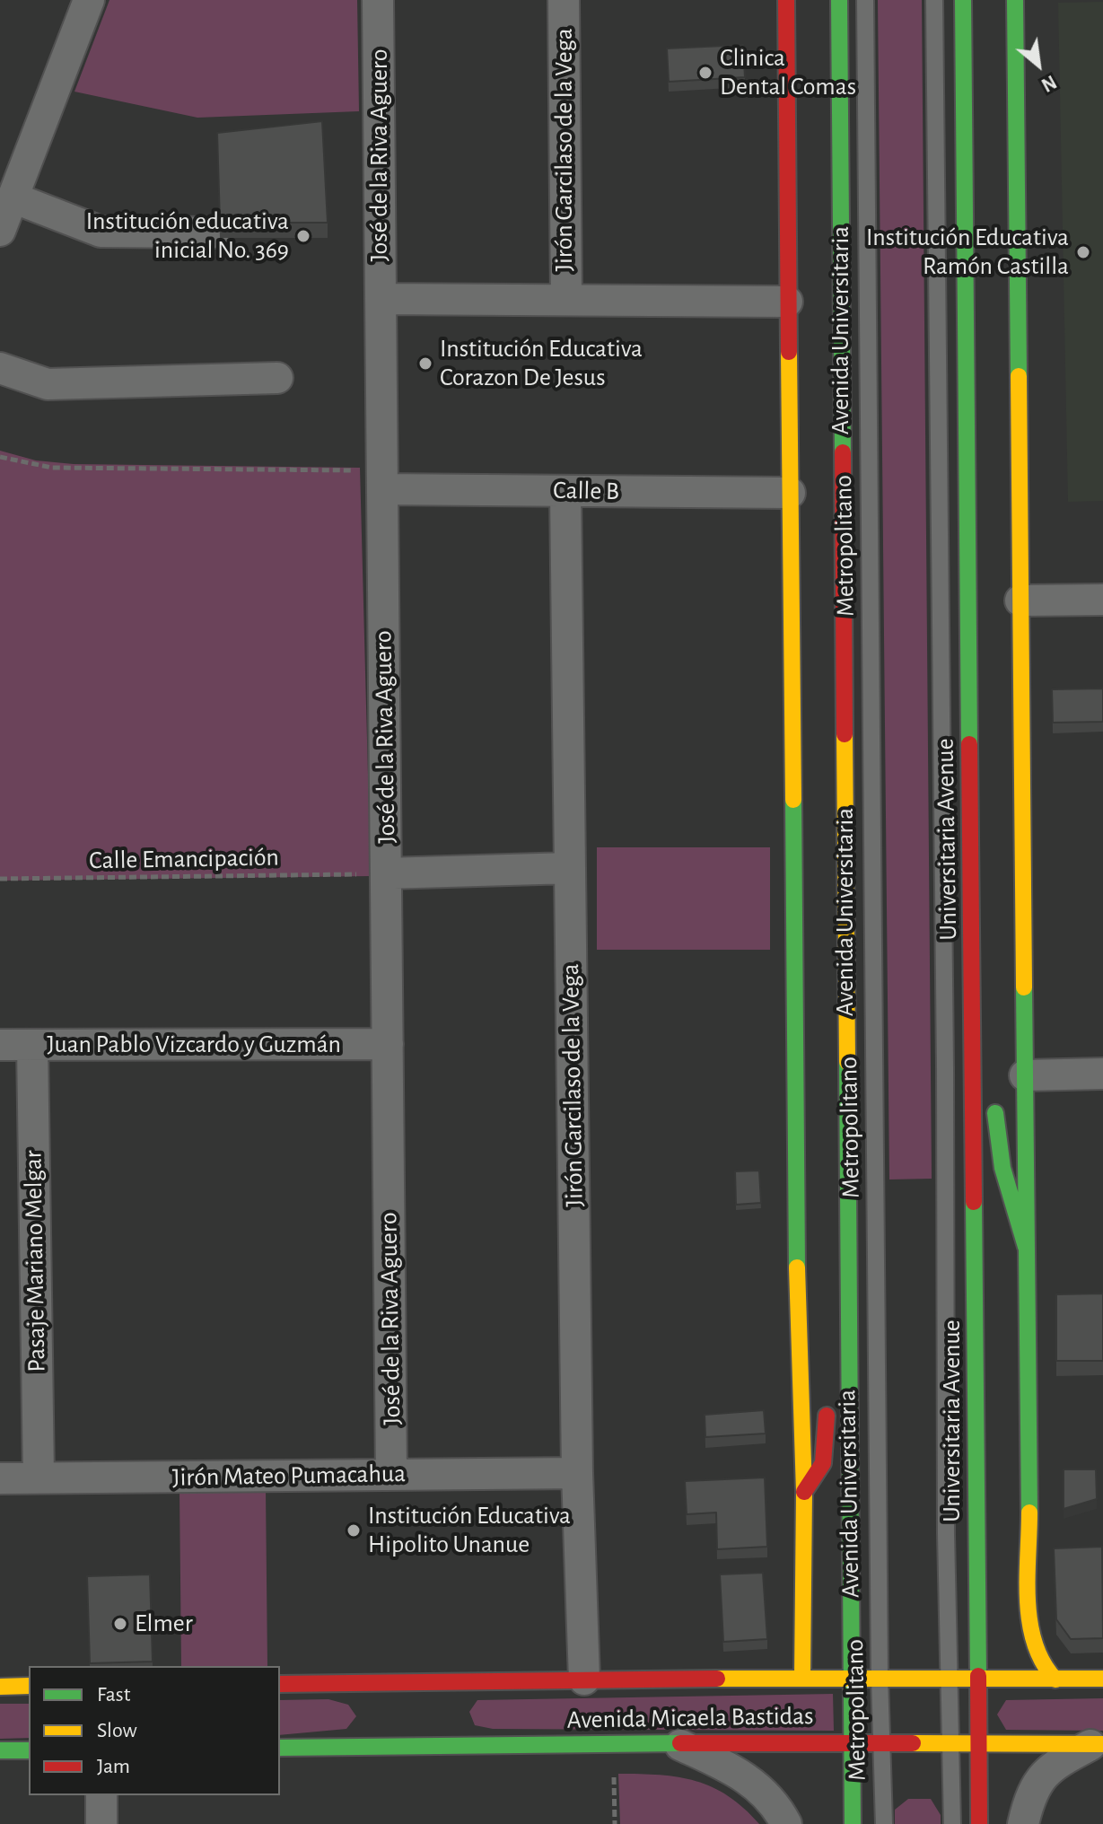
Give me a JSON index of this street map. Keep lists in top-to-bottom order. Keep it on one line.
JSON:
{"streets":{"main road":["Avenida Universitaria","Universitaria Avenue","Avenida Micaela Bastidas"],"street":["Jirón Garcilaso de la Vega","José de la Riva Aguero","Calle B","Juan Pablo Vizcardo y Guzmán","Pasaje Mariano Melgar","Jirón Mateo Pumacahua"],"lane":["Metropolitano"],"path":["Calle Emancipación"]},"crossings":[["Jirón Garcilaso de la Vega","Calle B"],["Jirón Garcilaso de la Vega","Jirón Mateo Pumacahua"],["Jirón Garcilaso de la Vega","Avenida Micaela Bastidas"],["José de la Riva Aguero","Calle B"],["José de la Riva Aguero","Calle Emancipación"],["José de la Riva Aguero","Juan Pablo Vizcardo y Guzmán"],["José de la Riva Aguero","Jirón Mateo Pumacahua"],["Avenida Universitaria","Calle B"],["Avenida Universitaria","Avenida Micaela Bastidas"],["Metropolitano","Avenida Micaela Bastidas"],["Universitaria Avenue","Avenida Micaela Bastidas"],["Juan Pablo Vizcardo y Guzmán","Pasaje Mariano Melgar"],["Pasaje Mariano Melgar","Jirón Mateo Pumacahua"]],"places":["Clinica Dental Comas","Institución educativa inicial No. 369","Institución Educativa Ramón Castilla","Institución Educativa Corazon De Jesus","Institución Educativa Hipolito Unanue","Elmer"],"legend":["Fast","Slow","Jam"],"north":"bottom right"}
